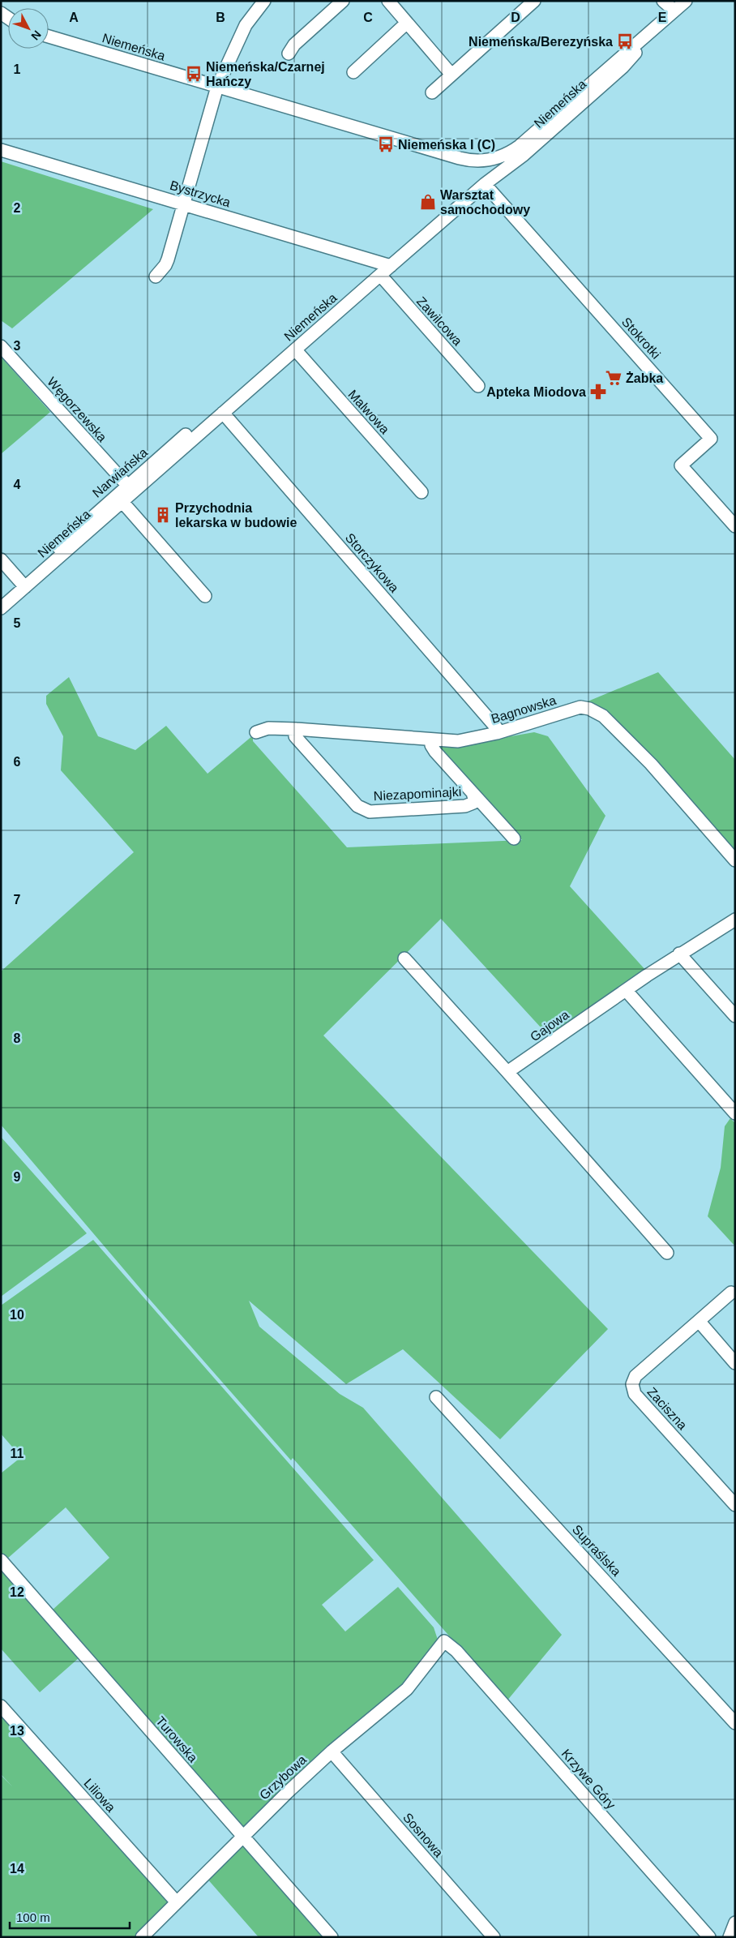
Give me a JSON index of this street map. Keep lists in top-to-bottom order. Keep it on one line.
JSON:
{"streets":{"street":["Niemeńska","Bystrzycka","Zawilcowa","Stokrotki","Węgorzewska","Malwowa","Narwiańska","Storczykowa","Bagnowska","Niezapominajki","Gajowa","Zaciszna","Supraślska","Turowska","Grzybowa","Krzywe Góry","Liliowa","Sosnowa"]},"crossings":[["Niemeńska","Bystrzycka"],["Niemeńska","Zawilcowa"],["Niemeńska","Stokrotki"],["Niemeńska","Węgorzewska"],["Niemeńska","Malwowa"],["Niemeńska","Narwiańska"],["Niemeńska","Storczykowa"],["Węgorzewska","Narwiańska"],["Storczykowa","Bagnowska"],["Bagnowska","Niezapominajki"],["Turowska","Grzybowa"],["Grzybowa","Krzywe Góry"],["Grzybowa","Liliowa"],["Grzybowa","Sosnowa"]],"places":{"bus stop":["Niemeńska/Berezyńska","Niemeńska/Czarnej Hańczy","Niemeńska I (C)"],"shop":["Warsztat samochodowy"],"supermarket":["Żabka"],"pharmacy":["Apteka Miodova"],"building":["Przychodnia lekarska w budowie"]},"scale_bar":"100 m","north":"bottom right","grid":{"columns":["A","B","C","D","E"],"rows":["1","2","3","4","5","6","7","8","9","10","11","12","13","14"]}}
